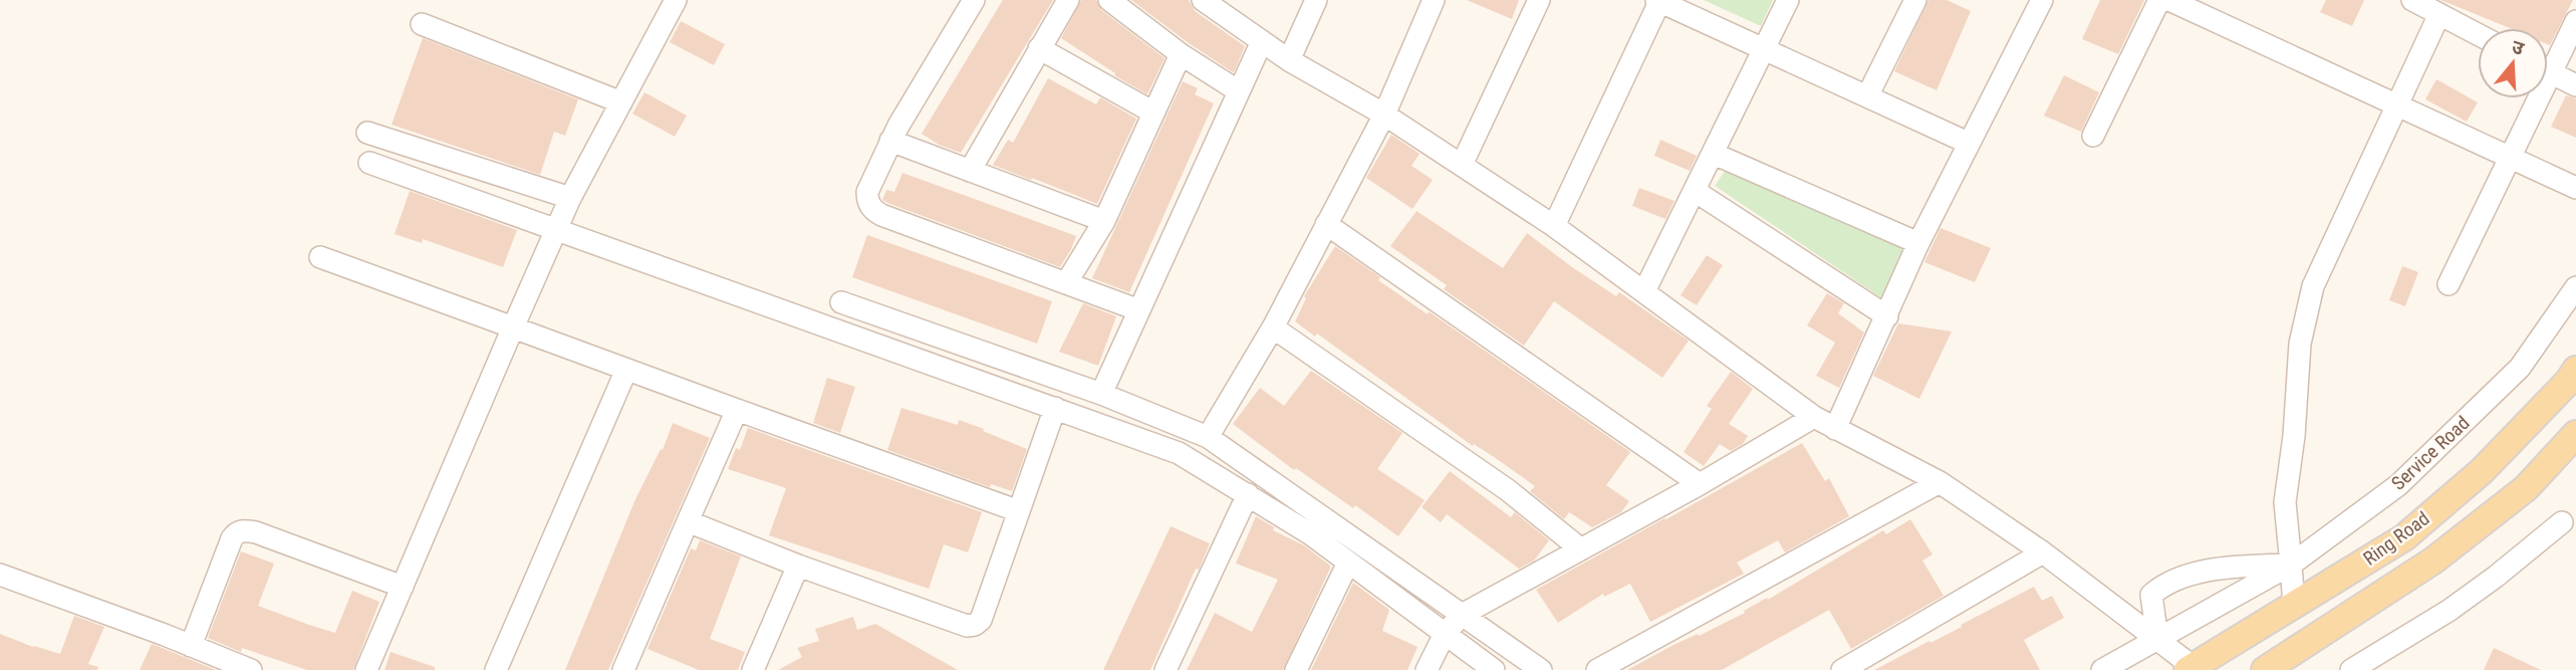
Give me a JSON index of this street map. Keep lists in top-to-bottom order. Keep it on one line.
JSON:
{"streets":{"main road":["Ring Road"],"street":["Service Road"]},"north":"top"}
